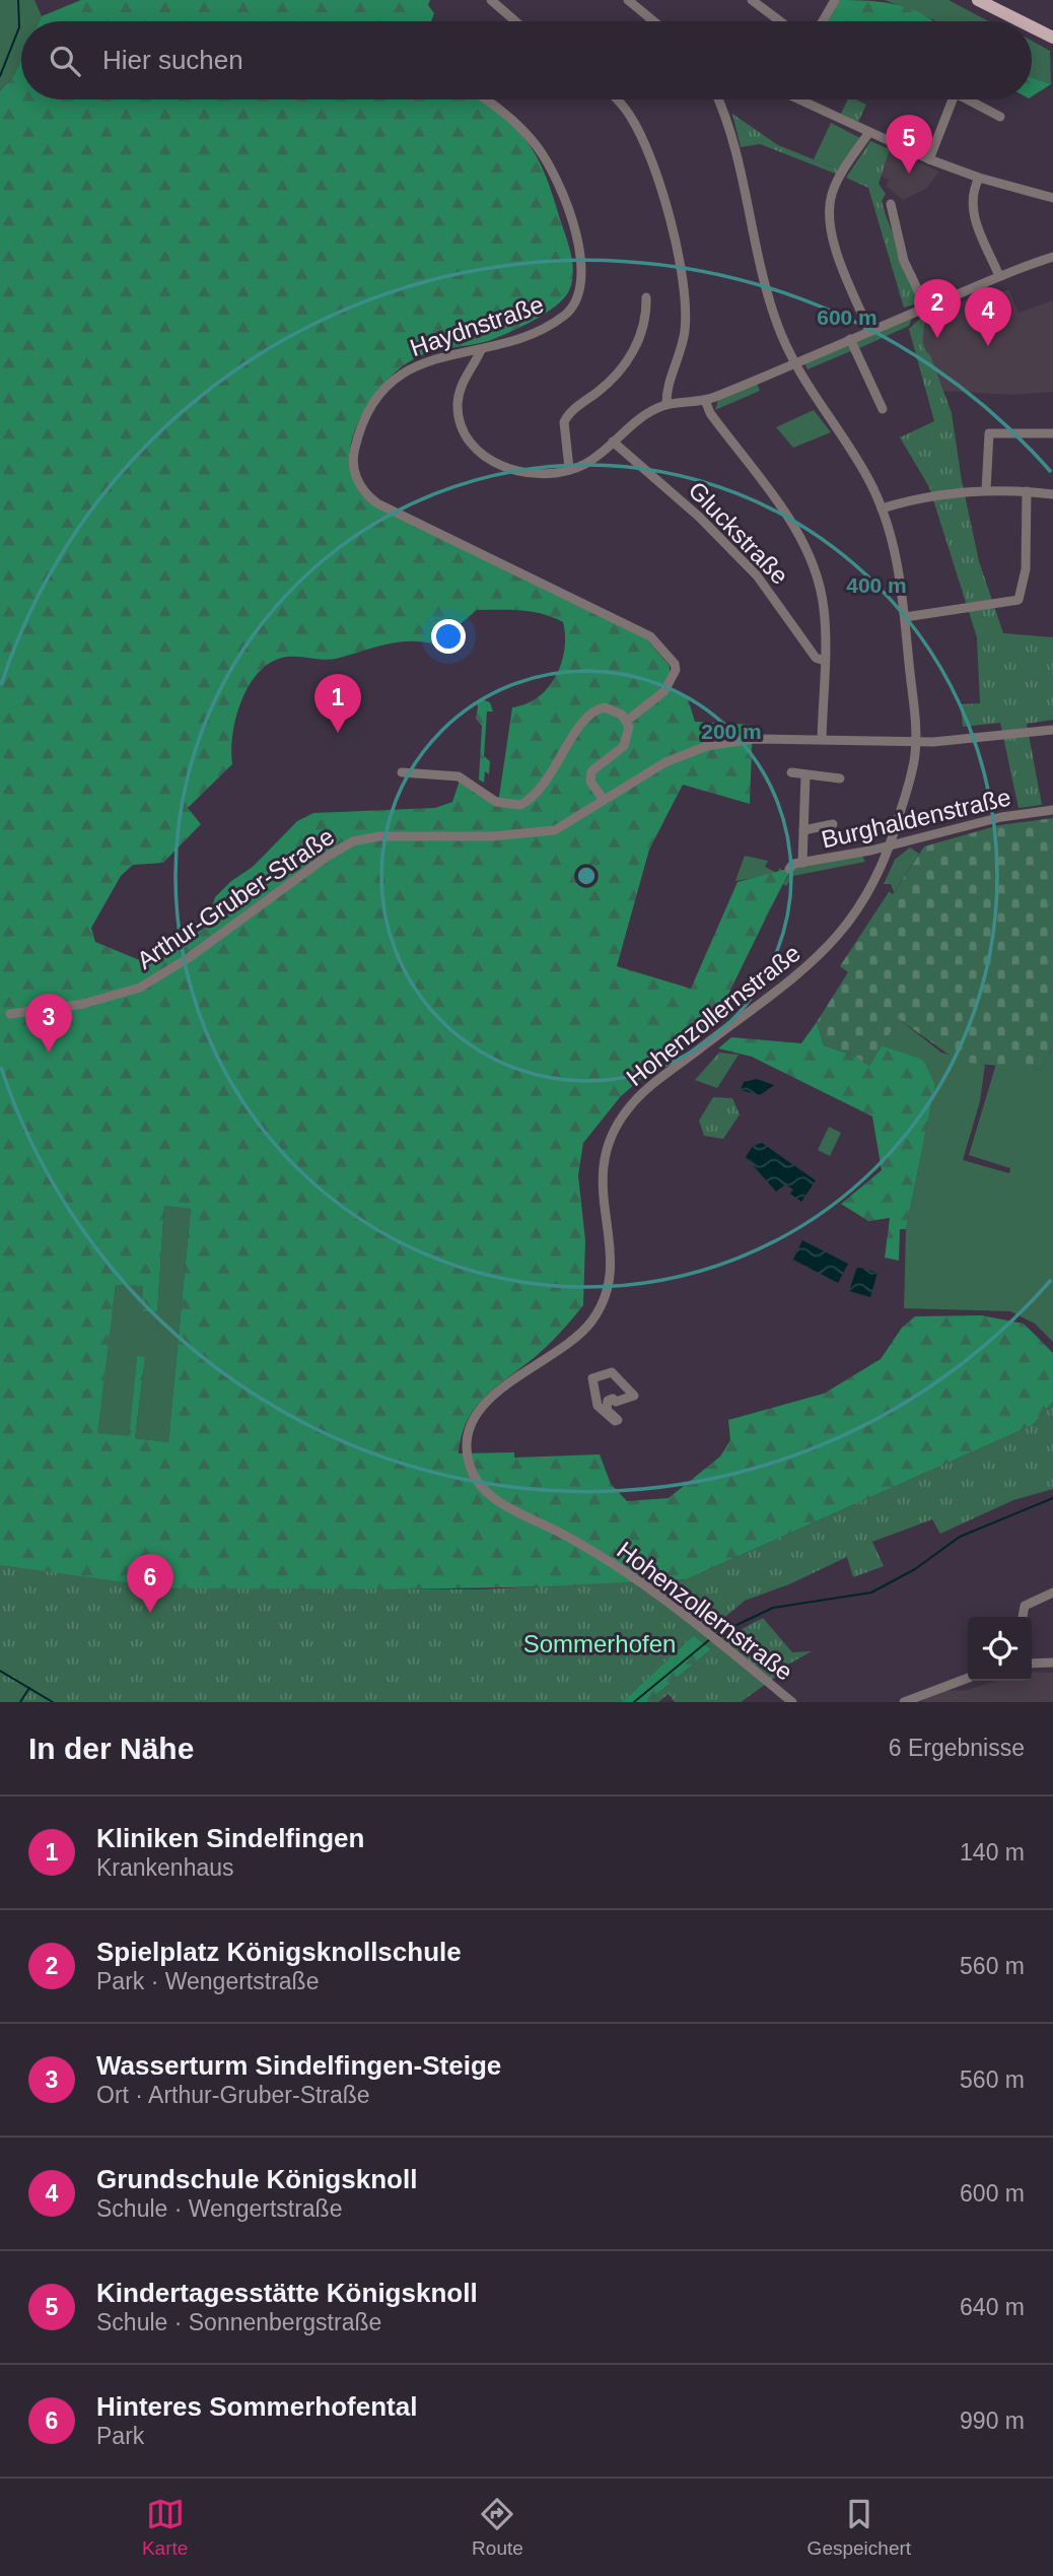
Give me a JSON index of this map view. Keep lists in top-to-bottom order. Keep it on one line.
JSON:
{"streets":{"street":["Haydnstraße","Gluckstraße","Burghaldenstraße","Arthur-Gruber-Straße","Hohenzollernstraße"]},"crossings":[["Burghaldenstraße","Hohenzollernstraße"],["Arthur-Gruber-Straße","Hohenzollernstraße"]],"parks":["Sommerhofen"],"page":{"search":"Hier suchen","pins":["5","2","4","1","3","6"],"heading":["In der Nähe","6 Ergebnisse"],"list":[{"mark":"1","name":"Kliniken Sindelfingen","note":"Krankenhaus","value":"140 m"},{"mark":"2","name":"Spielplatz Königsknollschule","note":"Park · Wengertstraße","value":"560 m"},{"mark":"3","name":"Wasserturm Sindelfingen-Steige","note":"Ort · Arthur-Gruber-Straße","value":"560 m"},{"mark":"4","name":"Grundschule Königsknoll","note":"Schule · Wengertstraße","value":"600 m"},{"mark":"5","name":"Kindertagesstätte Königsknoll","note":"Schule · Sonnenbergstraße","value":"640 m"},{"mark":"6","name":"Hinteres Sommerhofental","note":"Park","value":"990 m"}],"nav":["Karte","Route","Gespeichert"]},"rings":["600 m","400 m","200 m"]}
